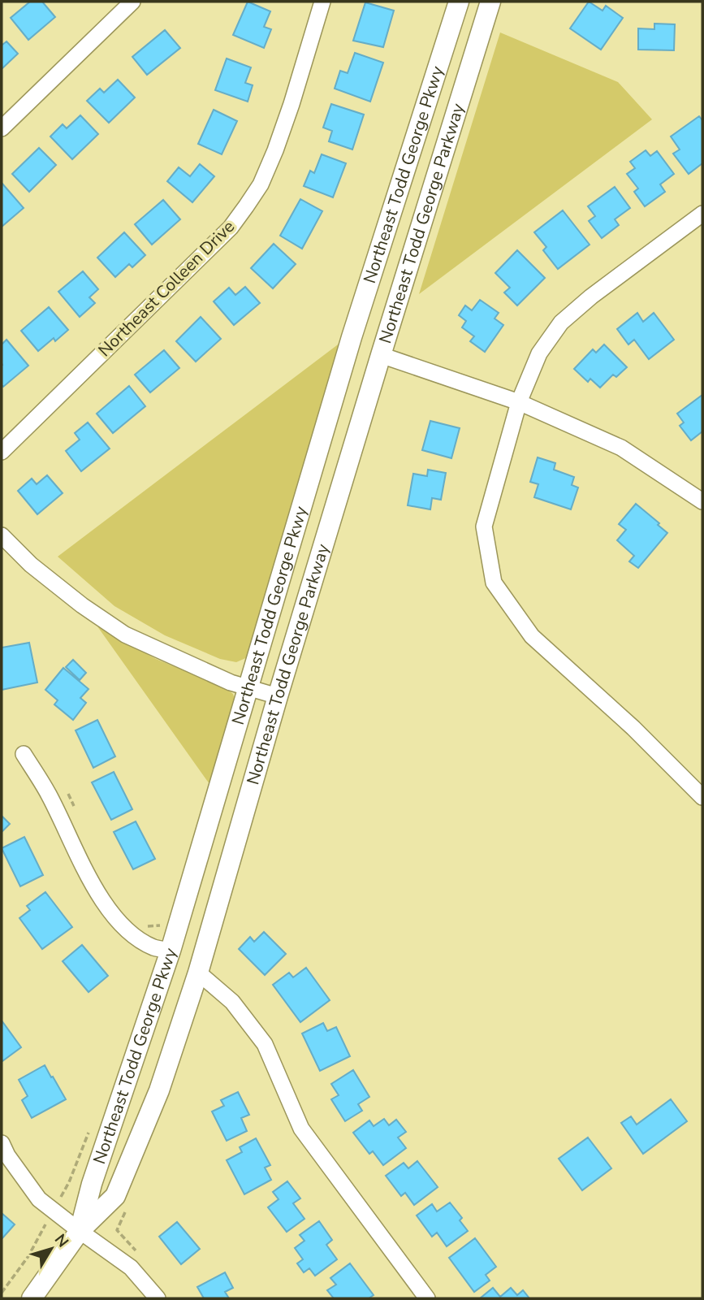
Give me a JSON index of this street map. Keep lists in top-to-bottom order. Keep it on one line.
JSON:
{"streets":{"main road":["Northeast Todd George Pkwy","Northeast Todd George Parkway"],"street":["Northeast Colleen Drive"]},"crossings":[["Northeast Todd George Pkwy","Northeast Todd George Parkway"]],"north":"top right"}
